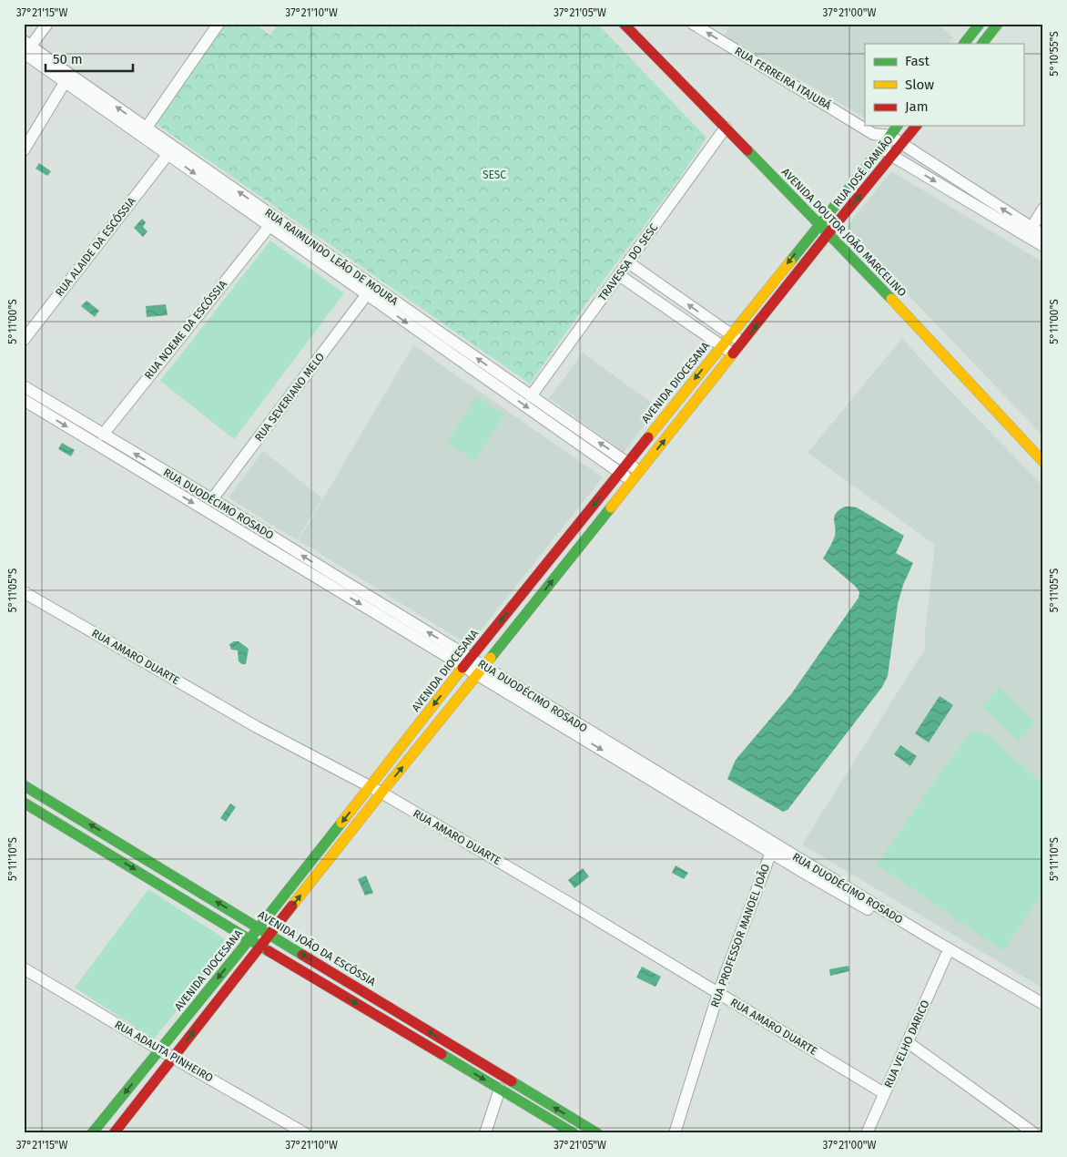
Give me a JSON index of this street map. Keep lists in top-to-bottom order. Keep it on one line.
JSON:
{"streets":{"street":["RUA FERREIRA ITAJUBÁ","RUA JOSÉ DAMIÃO","AVENIDA DOUTOR JOÃO MARCELINO","RUA ALAIDE DA ESCÓSSIA","RUA RAIMUNDO LEÃO DE MOURA","TRAVESSA DO SESC","RUA NOEME DA ESCÓSSIA","AVENIDA DIOCESANA","RUA SEVERIANO MELO","RUA DUODÉCIMO ROSADO","RUA AMARO DUARTE","RUA PROFESSOR MANOEL JOÃO","AVENIDA JOÃO DA ESCÓSSIA","RUA VELHO DARICO","RUA ADAUTA PINHEIRO"]},"crossings":[["RUA FERREIRA ITAJUBÁ","RUA JOSÉ DAMIÃO"],["RUA JOSÉ DAMIÃO","AVENIDA DOUTOR JOÃO MARCELINO"],["RUA JOSÉ DAMIÃO","AVENIDA DIOCESANA"],["AVENIDA DOUTOR JOÃO MARCELINO","TRAVESSA DO SESC"],["AVENIDA DOUTOR JOÃO MARCELINO","AVENIDA DIOCESANA"],["RUA ALAIDE DA ESCÓSSIA","RUA RAIMUNDO LEÃO DE MOURA"],["RUA RAIMUNDO LEÃO DE MOURA","TRAVESSA DO SESC"],["RUA RAIMUNDO LEÃO DE MOURA","RUA NOEME DA ESCÓSSIA"],["RUA RAIMUNDO LEÃO DE MOURA","AVENIDA DIOCESANA"],["RUA RAIMUNDO LEÃO DE MOURA","RUA SEVERIANO MELO"],["RUA NOEME DA ESCÓSSIA","RUA DUODÉCIMO ROSADO"],["AVENIDA DIOCESANA","RUA DUODÉCIMO ROSADO"],["AVENIDA DIOCESANA","RUA AMARO DUARTE"],["AVENIDA DIOCESANA","AVENIDA JOÃO DA ESCÓSSIA"],["AVENIDA DIOCESANA","RUA ADAUTA PINHEIRO"],["RUA SEVERIANO MELO","RUA DUODÉCIMO ROSADO"],["RUA DUODÉCIMO ROSADO","RUA PROFESSOR MANOEL JOÃO"],["RUA DUODÉCIMO ROSADO","RUA VELHO DARICO"],["RUA AMARO DUARTE","RUA PROFESSOR MANOEL JOÃO"],["RUA AMARO DUARTE","RUA VELHO DARICO"]],"parks":["SESC"],"legend":["Fast","Slow","Jam"],"scale_bar":"50 m","coordinates":["37°21'15\"W","37°21'10\"W","37°21'05\"W","37°21'00\"W","5°10'55\"S","5°11'00\"S","5°11'05\"S","5°11'10\"S"]}
